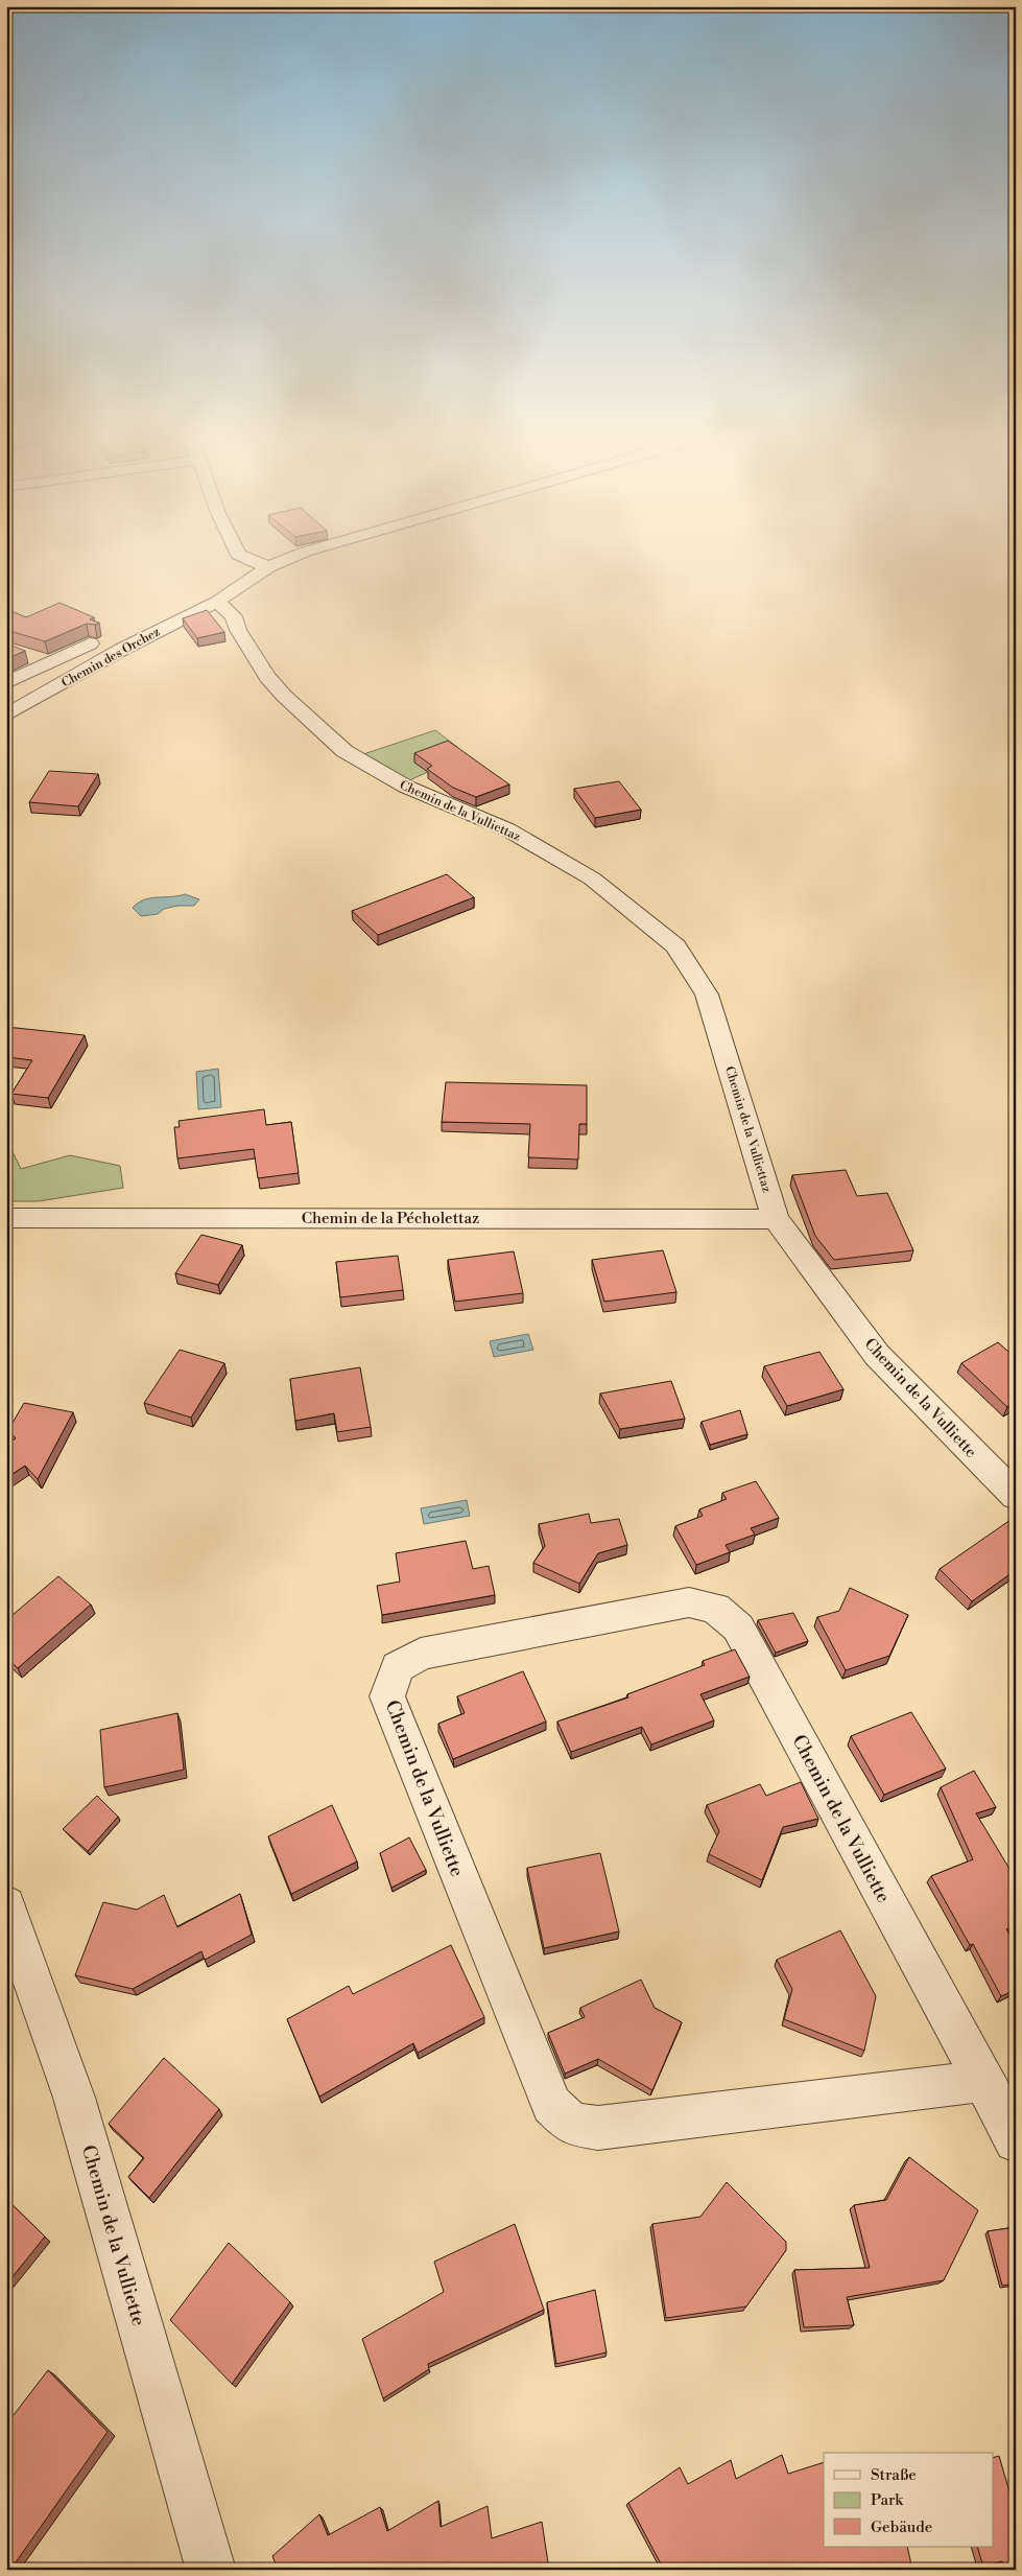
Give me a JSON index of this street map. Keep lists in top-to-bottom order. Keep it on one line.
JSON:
{"streets":{"street":["Chemin des Orchez","Chemin de la Vulliettaz","Chemin de la Pécholettaz","Chemin de la Vulliette"]},"crossings":[["Chemin des Orchez","Chemin de la Vulliettaz"],["Chemin de la Vulliettaz","Chemin de la Pécholettaz"],["Chemin de la Vulliettaz","Chemin de la Vulliette"],["Chemin de la Pécholettaz","Chemin de la Vulliette"]],"legend":["Straße","Park","Gebäude"]}
